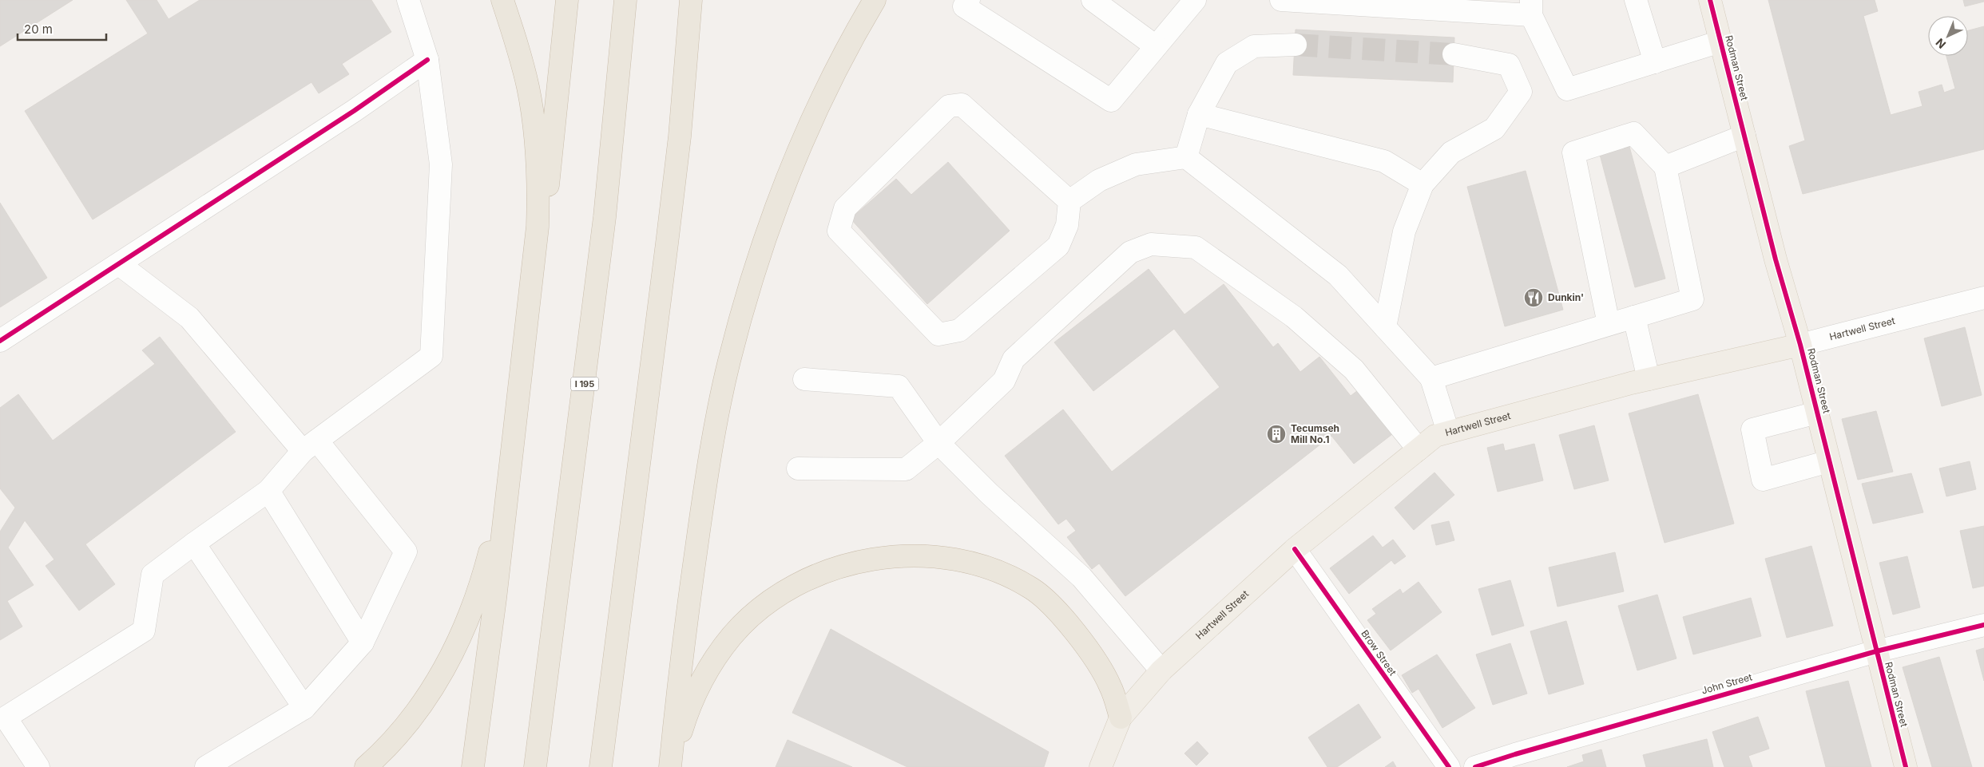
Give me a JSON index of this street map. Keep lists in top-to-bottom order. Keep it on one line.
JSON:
{"streets":{"highway":["I 195"],"main road":["Rodman Street","Hartwell Street"],"street":["Brow Street","John Street"]},"crossings":[["Rodman Street","Hartwell Street"],["Rodman Street","John Street"],["Hartwell Street","Brow Street"]],"places":{"restaurant":["Dunkin'"],"building":["Tecumseh Mill No.1"]},"scale_bar":"20 m","north":"bottom left"}
